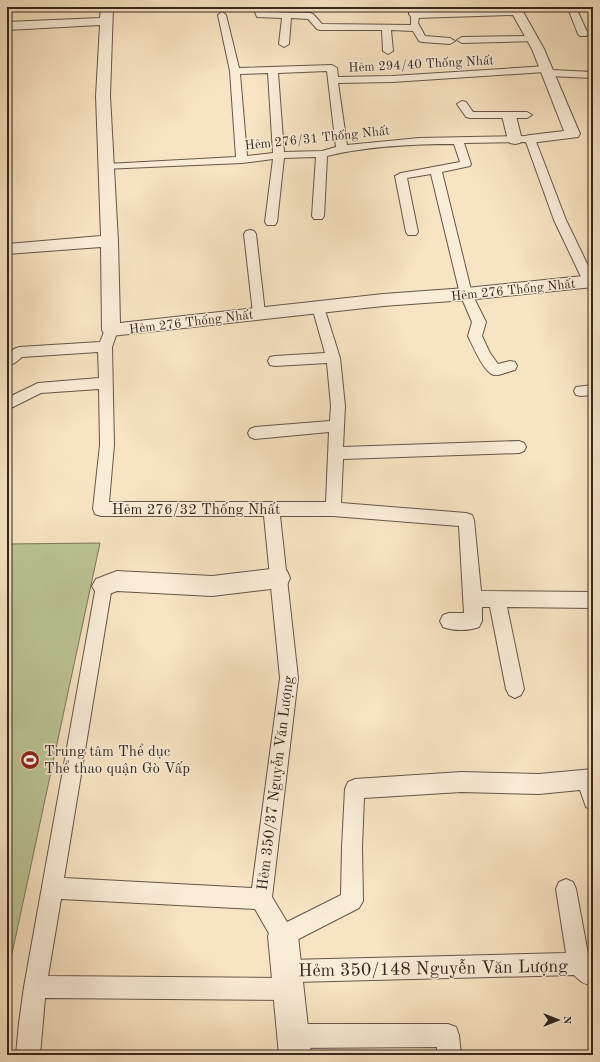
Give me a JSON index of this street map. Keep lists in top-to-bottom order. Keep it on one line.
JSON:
{"streets":{"street":["Hẻm 276 Thống Nhất"],"lane":["Hẻm 294/40 Thống Nhất","Hẻm 276/31 Thống Nhất","Hẻm 276/32 Thống Nhất","Hẻm 350/37 Nguyễn Văn Lượng","Hẻm 350/148 Nguyễn Văn Lượng"]},"crossings":[["Hẻm 276/31 Thống Nhất","Hẻm 276 Thống Nhất"],["Hẻm 276/32 Thống Nhất","Hẻm 350/37 Nguyễn Văn Lượng"]],"places":{"sports":["Trung tâm Thể dục Thể thao quận Gò Vấp"]},"north":"right"}
